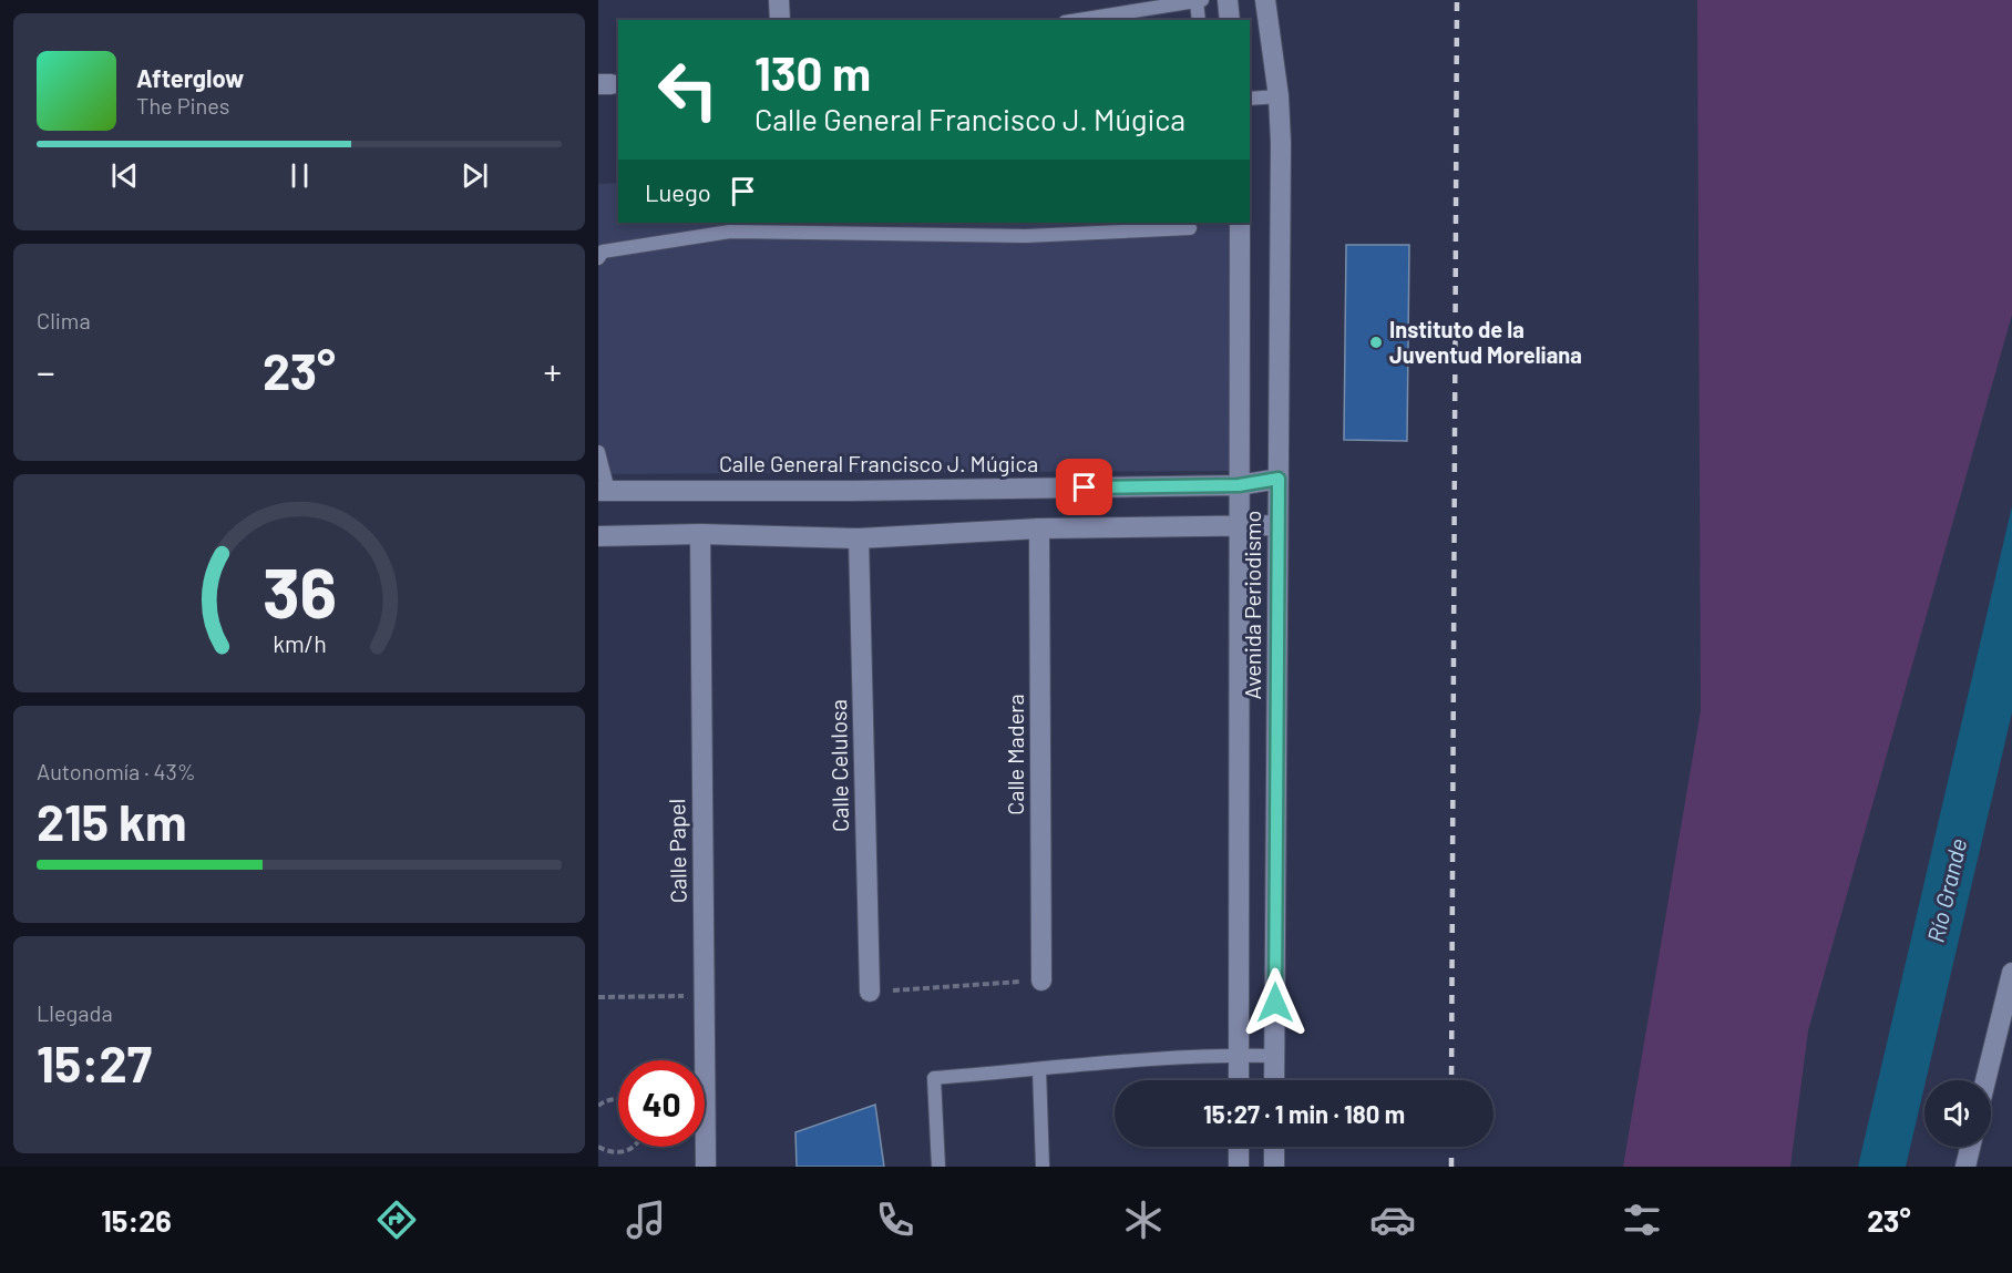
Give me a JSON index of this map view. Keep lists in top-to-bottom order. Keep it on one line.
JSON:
{"streets":{"street":["Calle General Francisco J. Múgica","Avenida Periodismo","Calle Madera","Calle Celulosa","Calle Papel"]},"crossings":[["Calle General Francisco J. Múgica","Avenida Periodismo"]],"water":["Río Grande"],"places":["Instituto de la Juventud Moreliana"],"page":{"turn":["130 m","Calle General Francisco J. Múgica"],"song":["Afterglow","The Pines"],"then":"Luego","tile":["Clima",["Autonomía · 43%","215 km"],["Llegada","15:27"]],"heat":["−","23°","+"],"limit":"40","trip":"15:27 · 1 min · 180 m","tabs":["15:26","23°"],"gauge":["36","km/h"]}}
